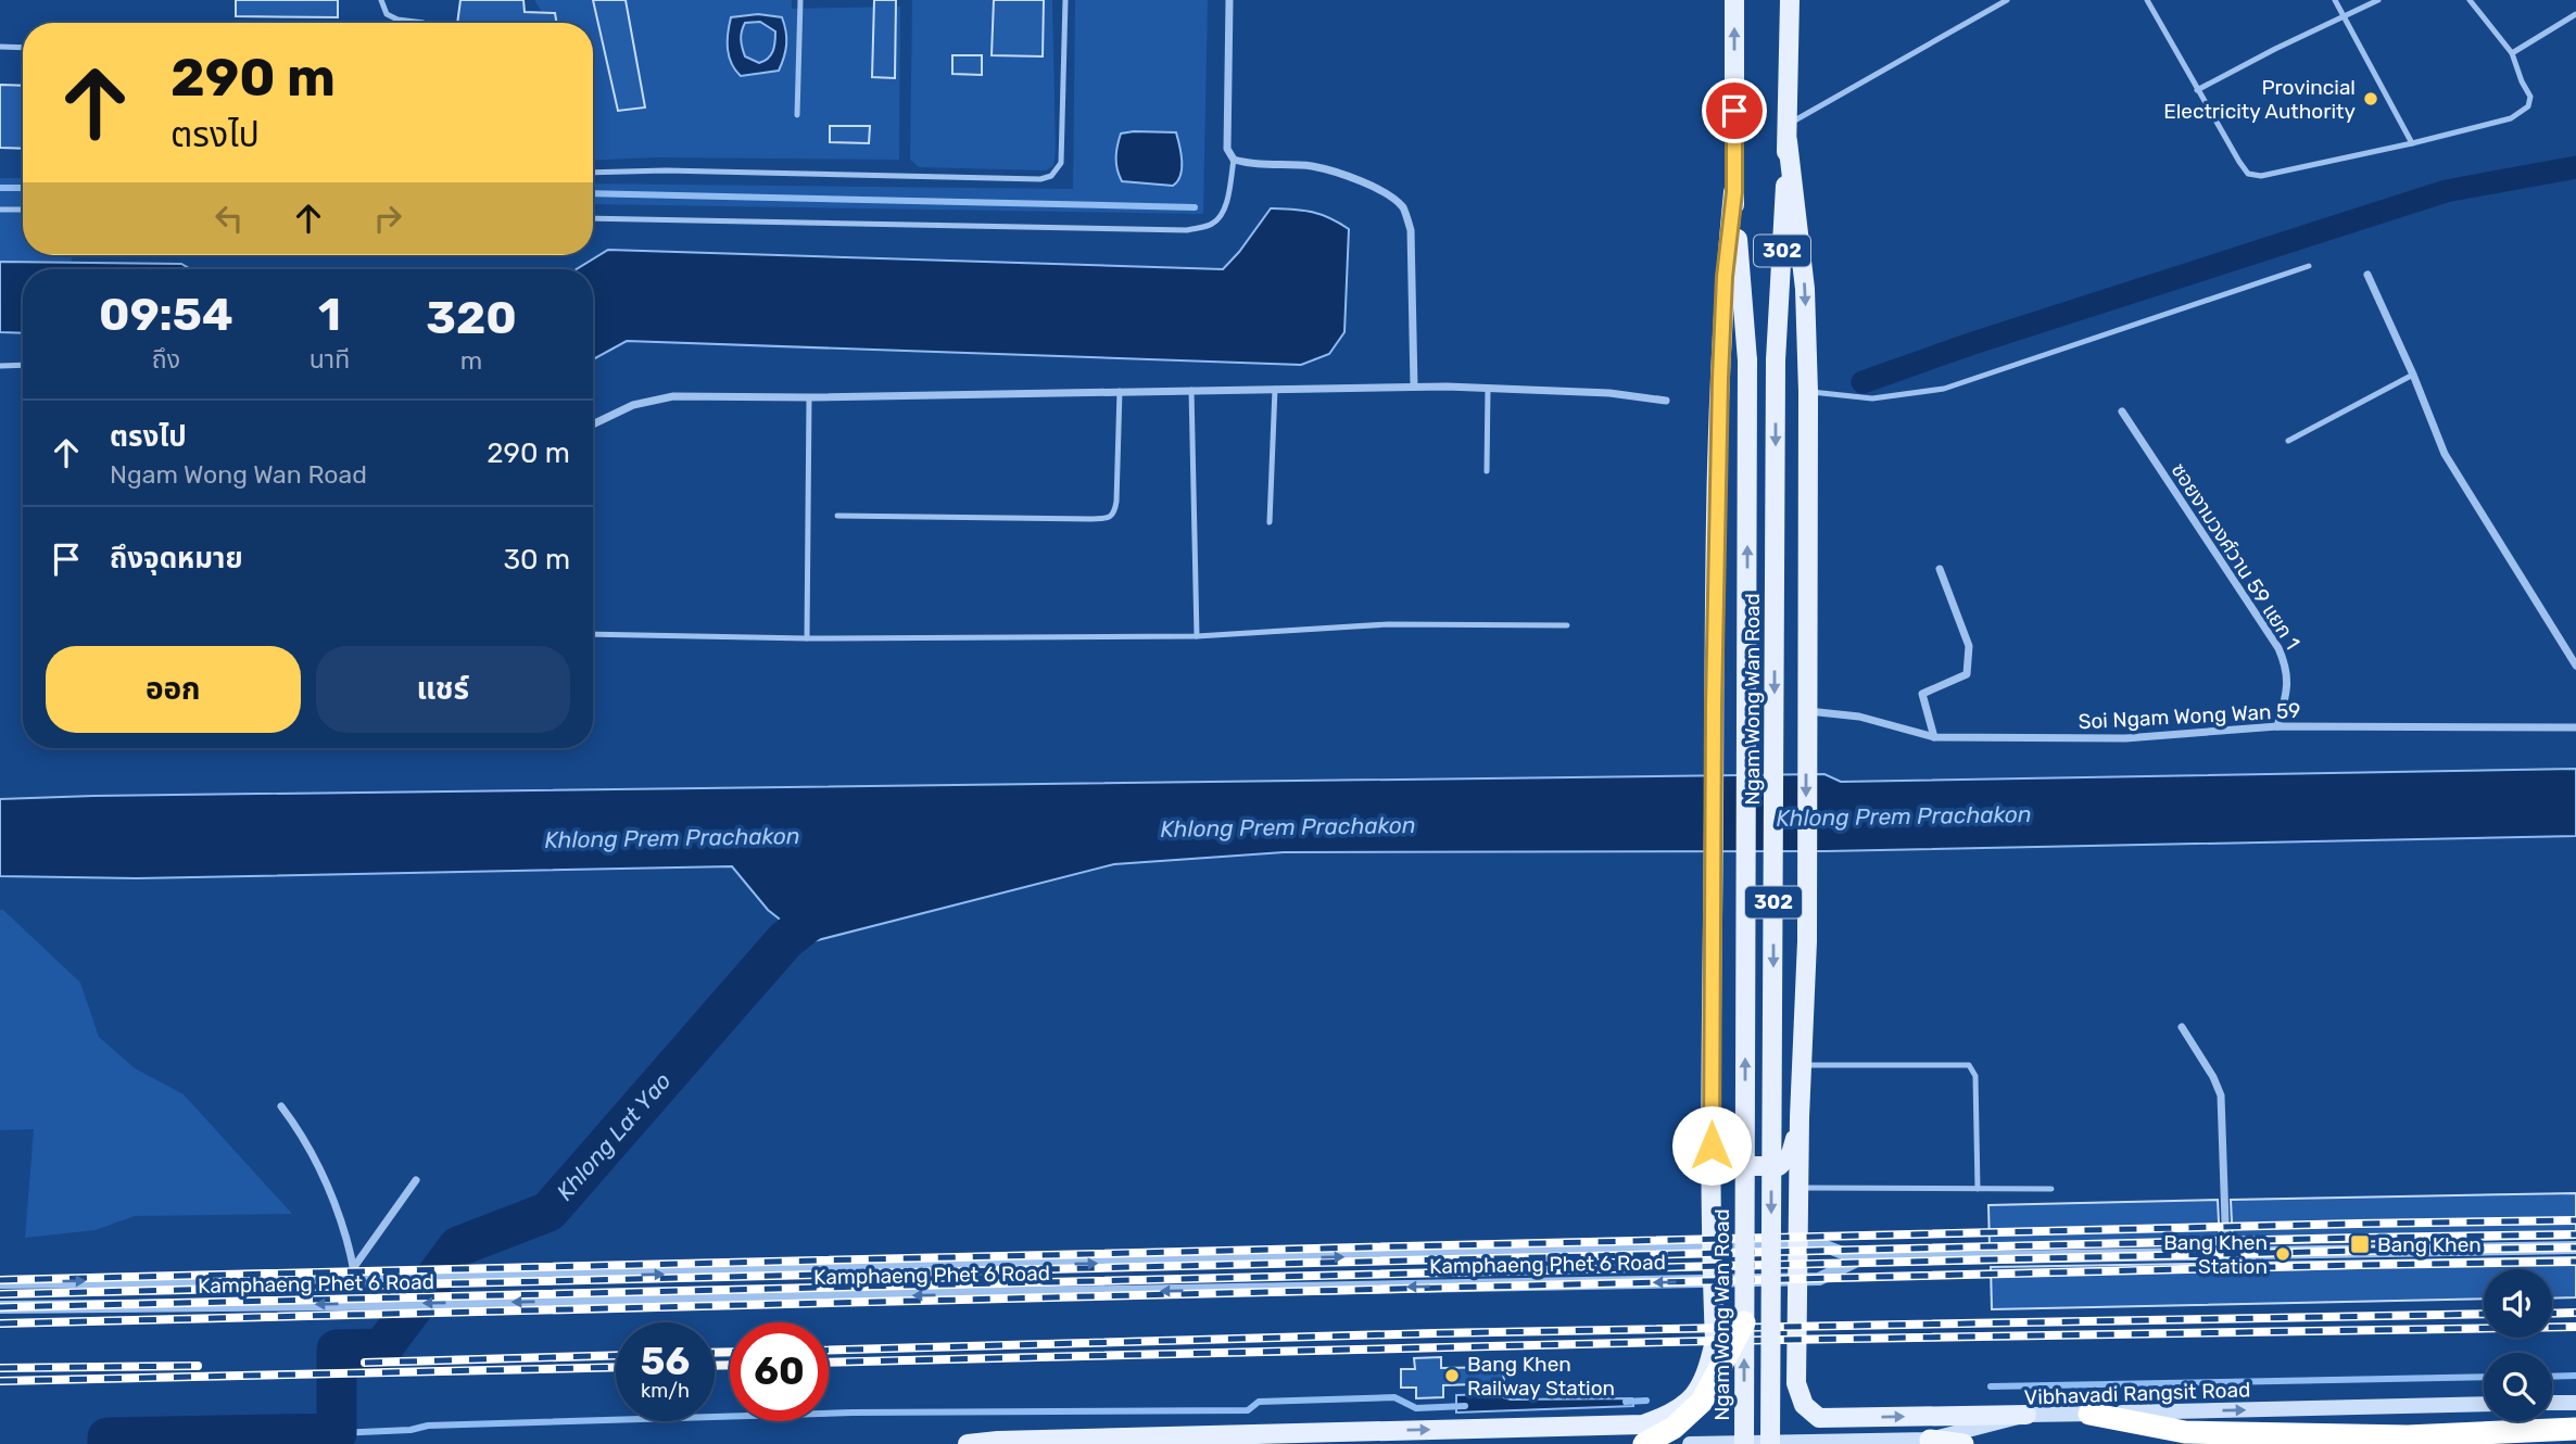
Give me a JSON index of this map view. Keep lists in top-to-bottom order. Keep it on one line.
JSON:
{"streets":{"main road":["302","Ngam Wong Wan Road","Vibhavadi Rangsit Road"],"street":["ซอยงามวงศ์วาน 59 แยก 1","Soi Ngam Wong Wan 59","Kamphaeng Phet 6 Road"]},"crossings":[["ซอยงามวงศ์วาน 59 แยก 1","Soi Ngam Wong Wan 59"]],"one_way":["Vibhavadi Rangsit Road"],"water":["Khlong Prem Prachakon","Khlong Lat Yao"],"places":{"other":["Provincial Electricity Authority","Bang Khen Station","Bang Khen Railway Station"],"transit":["Bang Khen"]},"page":{"turn":["290 m","ตรงไป"],"eta":["09:54","ถึง","1","นาที","320","m"],"list":[{"name":"ตรงไป","note":"Ngam Wong Wan Road","value":"290 m"},{"name":"ถึงจุดหมาย","value":"30 m"}],"buttons":["ออก","แชร์"],"speed":"56 km/h","limit":"60"}}
